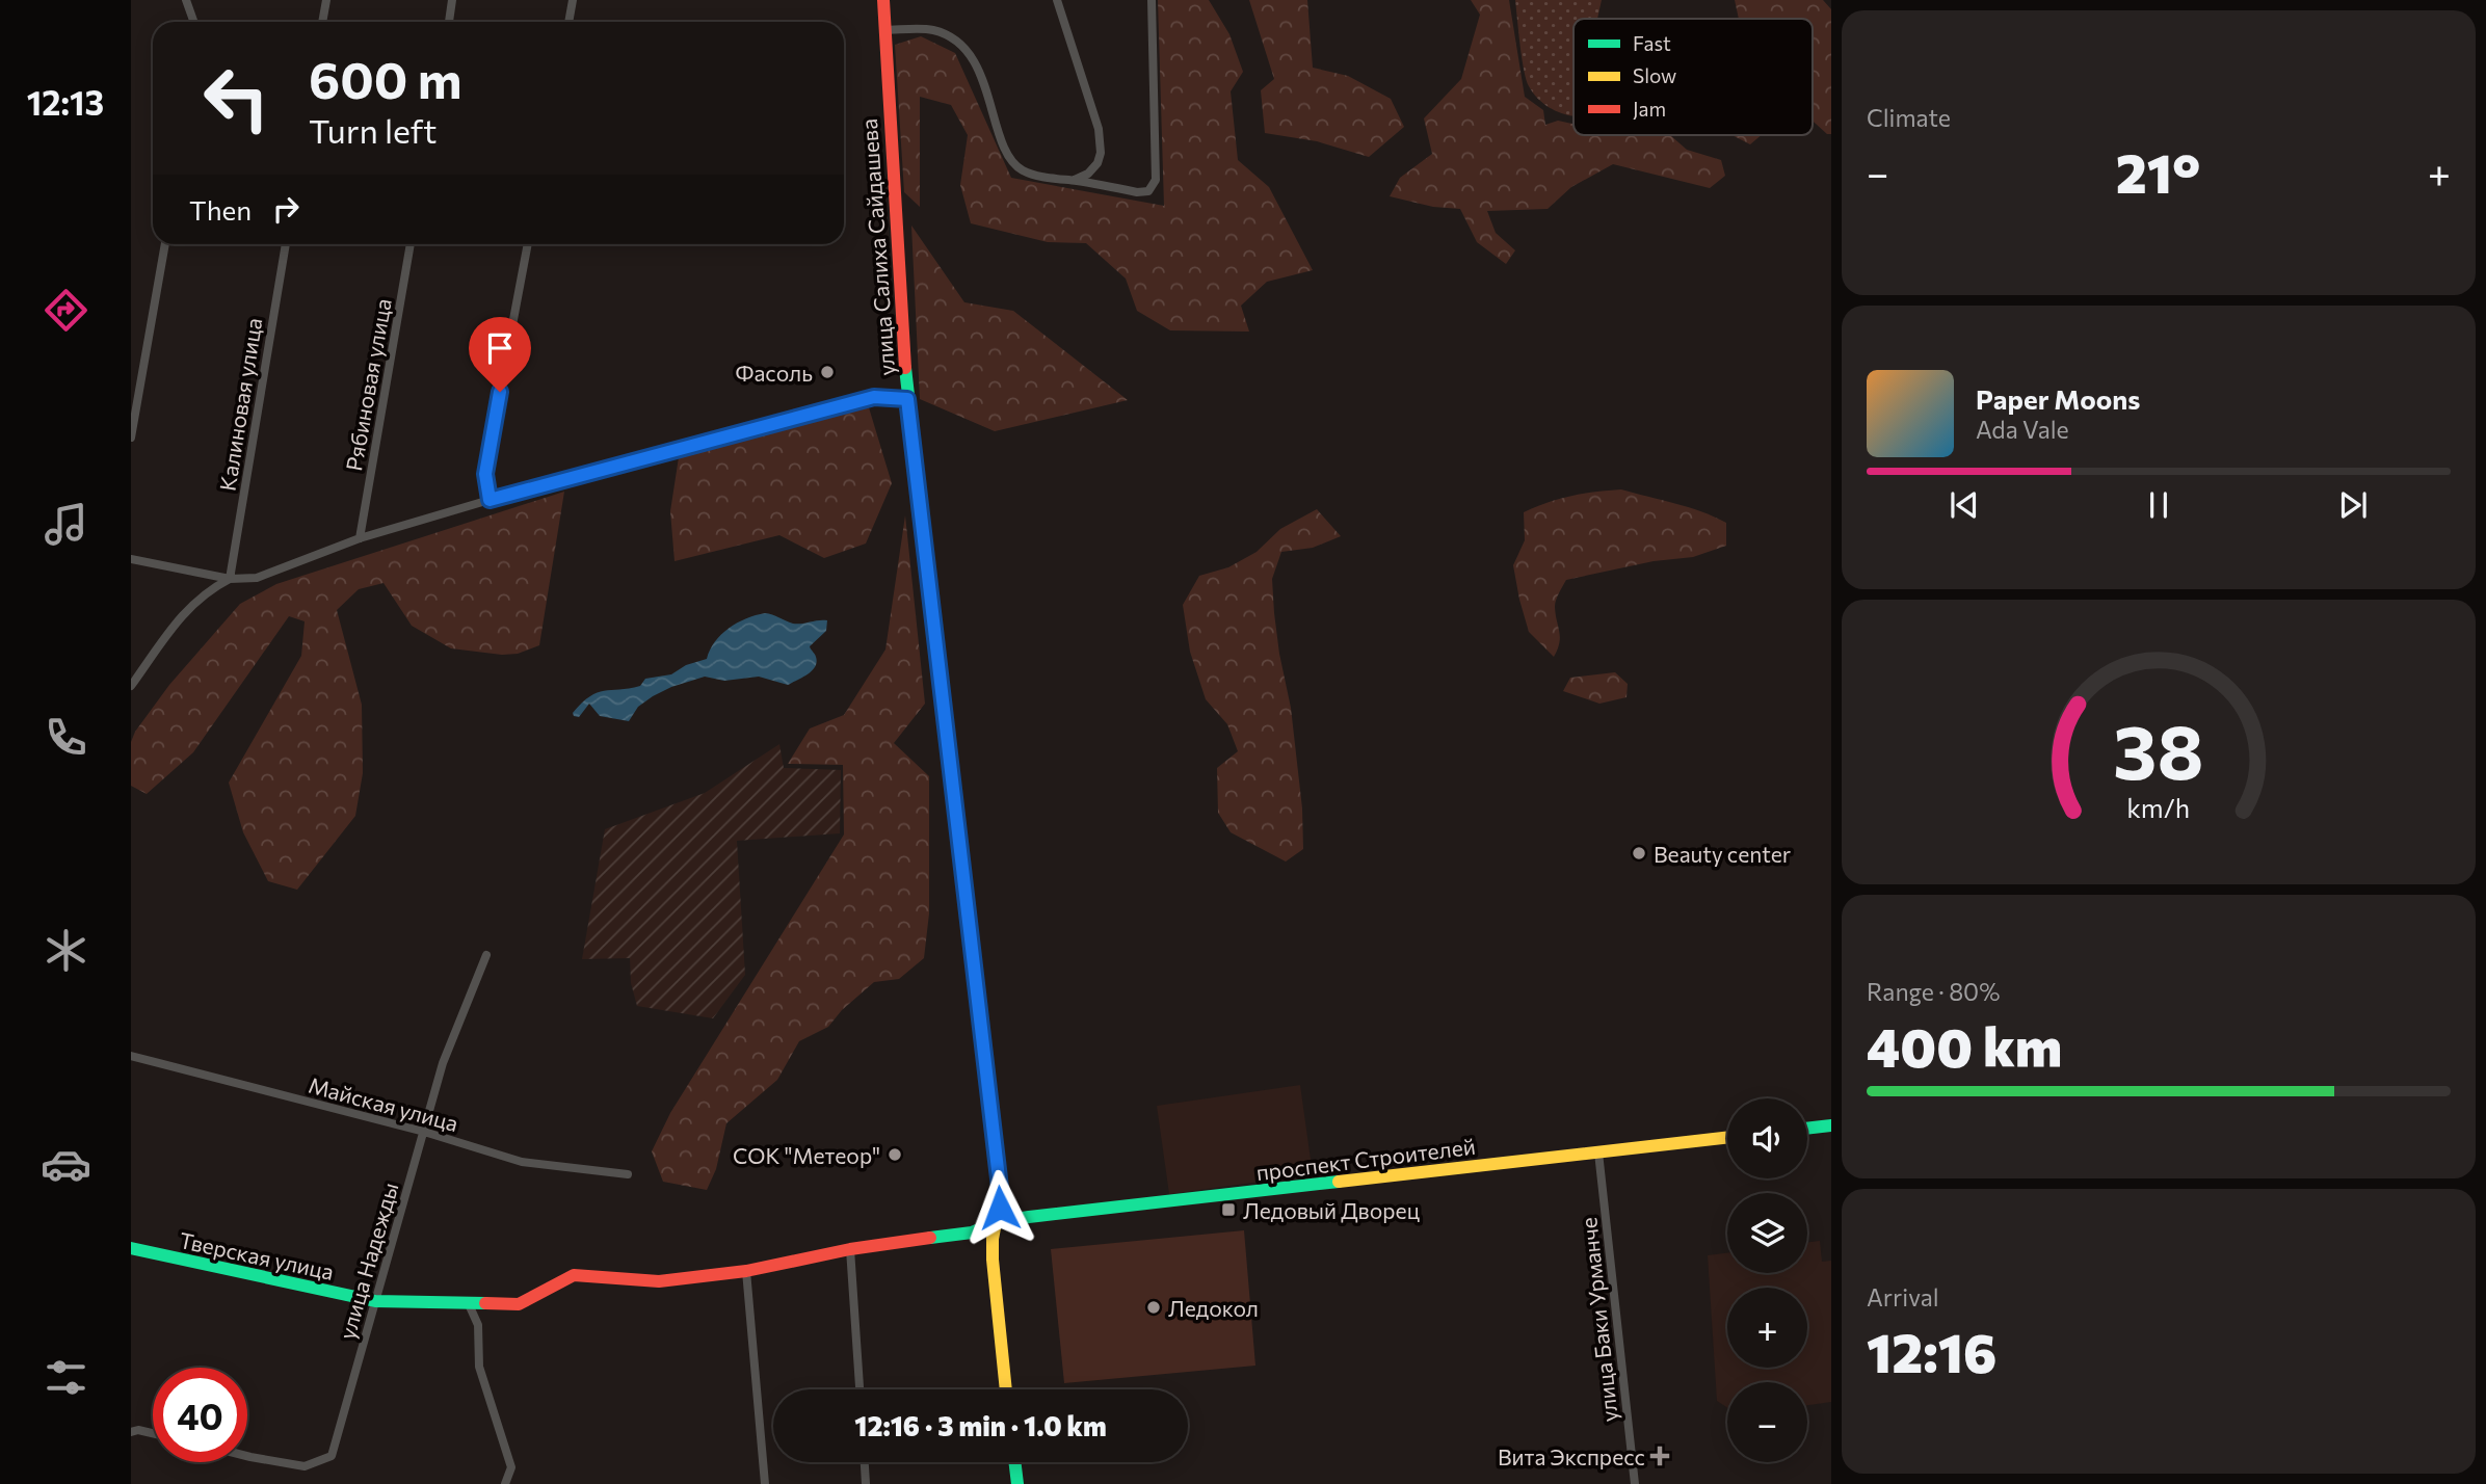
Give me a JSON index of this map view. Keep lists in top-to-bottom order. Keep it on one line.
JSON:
{"streets":{"street":["улица Салиха Сайдашева","Рябиновая улица","Калиновая улица","Майская улица","проспект Строителей","Тверская улица","улица Надежды","улица Баки Урманче"]},"crossings":[["улица Салиха Сайдашева","проспект Строителей"],["Майская улица","улица Надежды"],["проспект Строителей","Тверская улица"],["проспект Строителей","улица Баки Урманче"],["Тверская улица","улица Надежды"]],"places":{"other":["Фасоль","Beauty center","СОК \"Метеор\"","Ледокол"],"transit":["Ледовый Дворец"],"health":["Вита Экспресс"]},"legend":["Fast","Slow","Jam"],"page":{"tabs":"12:13","tile":["Climate",["Range · 80%","400 km"],["Arrival","12:16"]],"turn":["600 m","Turn left"],"heat":["−","21°","+"],"then":"Then","song":["Paper Moons","Ada Vale"],"map_buttons":["+","−"],"limit":"40","trip":"12:16 · 3 min · 1.0 km","gauge":["38","km/h"]}}
